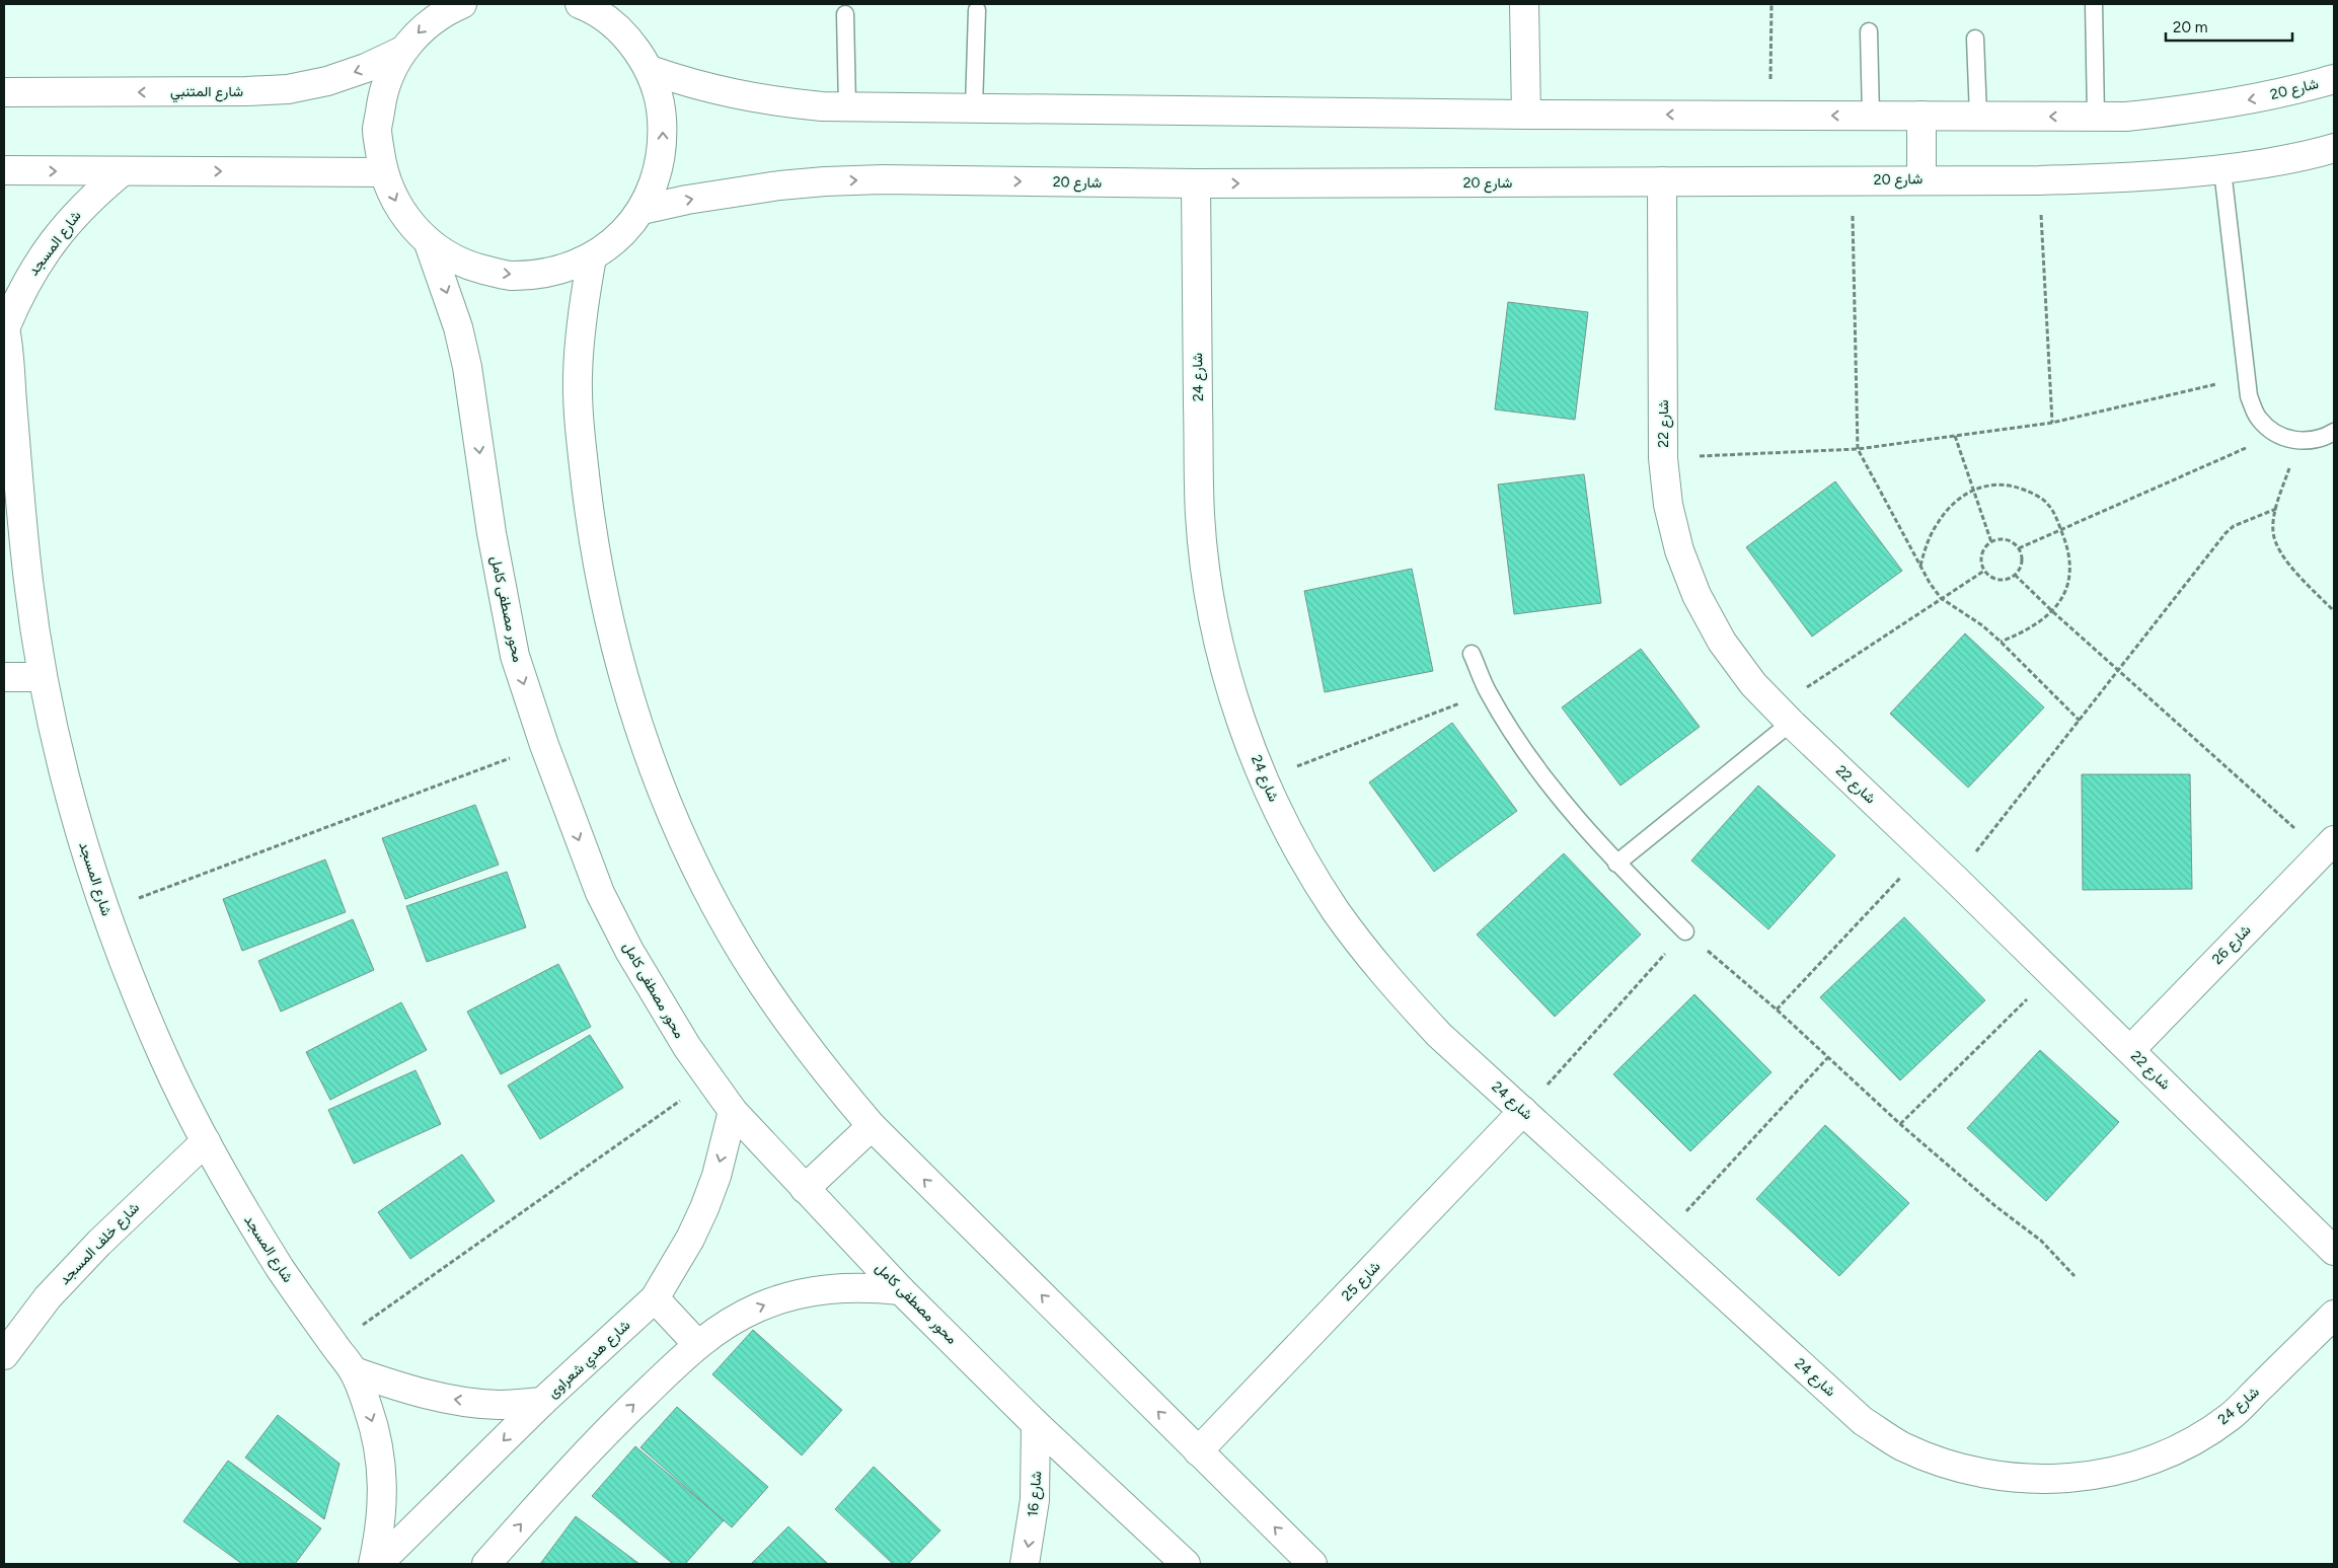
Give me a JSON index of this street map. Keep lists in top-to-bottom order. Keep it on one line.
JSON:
{"streets":{"street":["شارع 20","شارع المتنبي","شارع المسجد","شارع 24","شارع 22","محور مصطفى كامل","شارع 26","شارع خلف المسجد","شارع 25","شارع هدي شعراوى","شارع 16"]},"crossings":[["شارع 20","شارع 24"],["شارع 20","شارع 22"],["شارع المسجد","شارع خلف المسجد"],["شارع 24","شارع 25"],["شارع 22","شارع 26"],["محور مصطفى كامل","شارع هدي شعراوى"],["محور مصطفى كامل","شارع 16"]],"one_way":["شارع 16"],"scale_bar":"20 m"}
